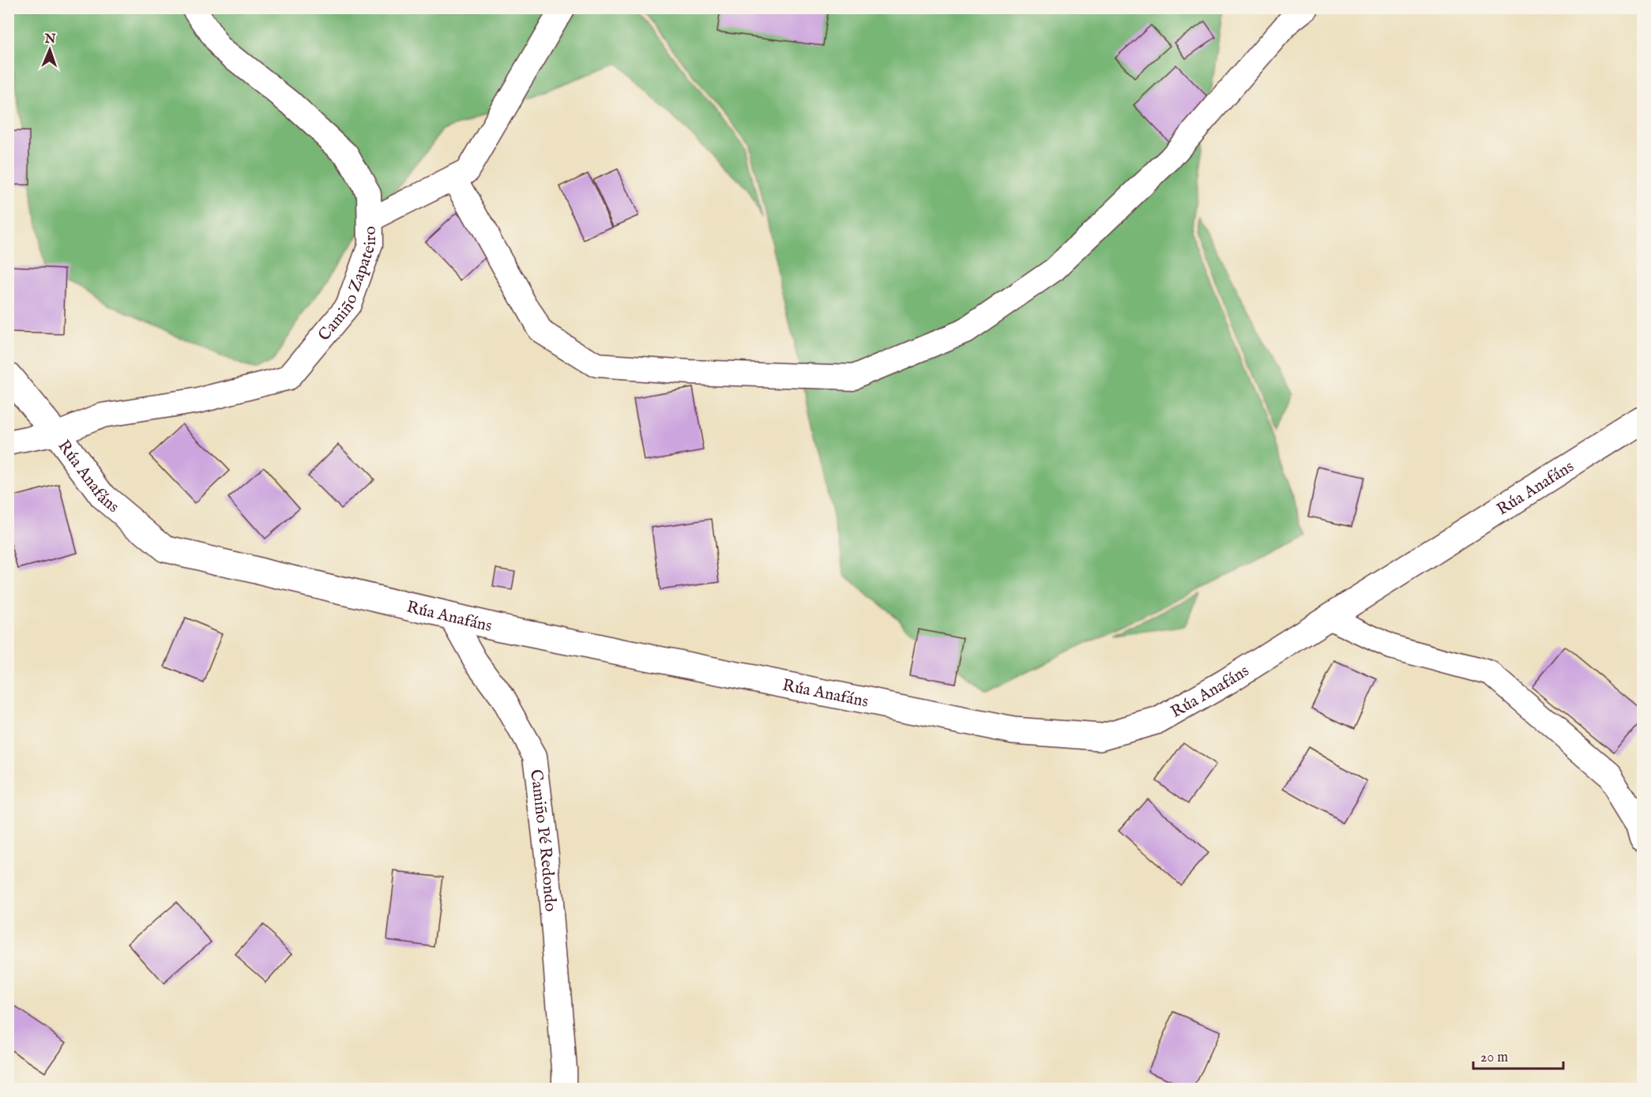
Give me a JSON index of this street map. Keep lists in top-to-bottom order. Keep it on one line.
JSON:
{"streets":{"street":["Camiño Zapateiro","Rúa Anafáns","Camiño Pé Redondo"]},"crossings":[["Camiño Zapateiro","Rúa Anafáns"],["Rúa Anafáns","Camiño Pé Redondo"]],"scale_bar":"20 m","north":"top"}
